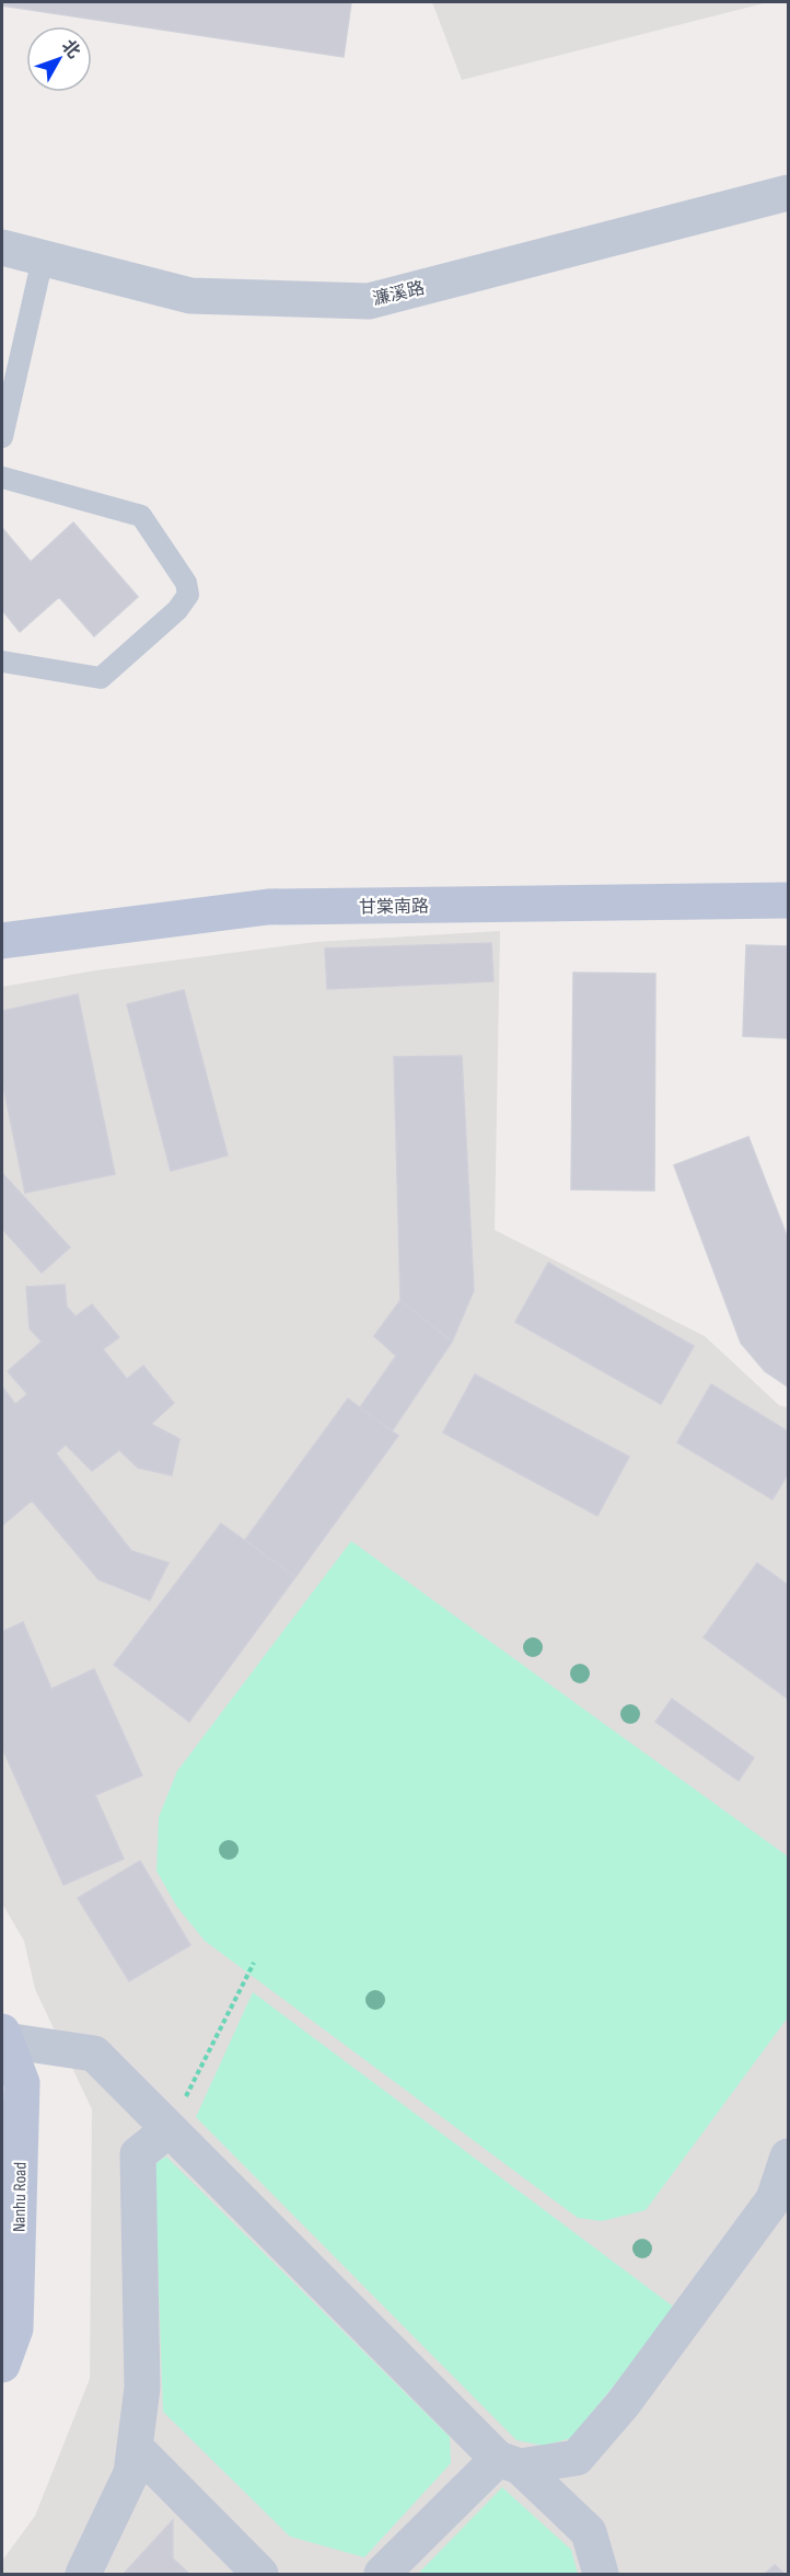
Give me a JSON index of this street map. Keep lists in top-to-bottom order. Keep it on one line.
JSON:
{"streets":{"street":["濂溪路","甘棠南路","Nanhu Road"]},"north":"top right"}
